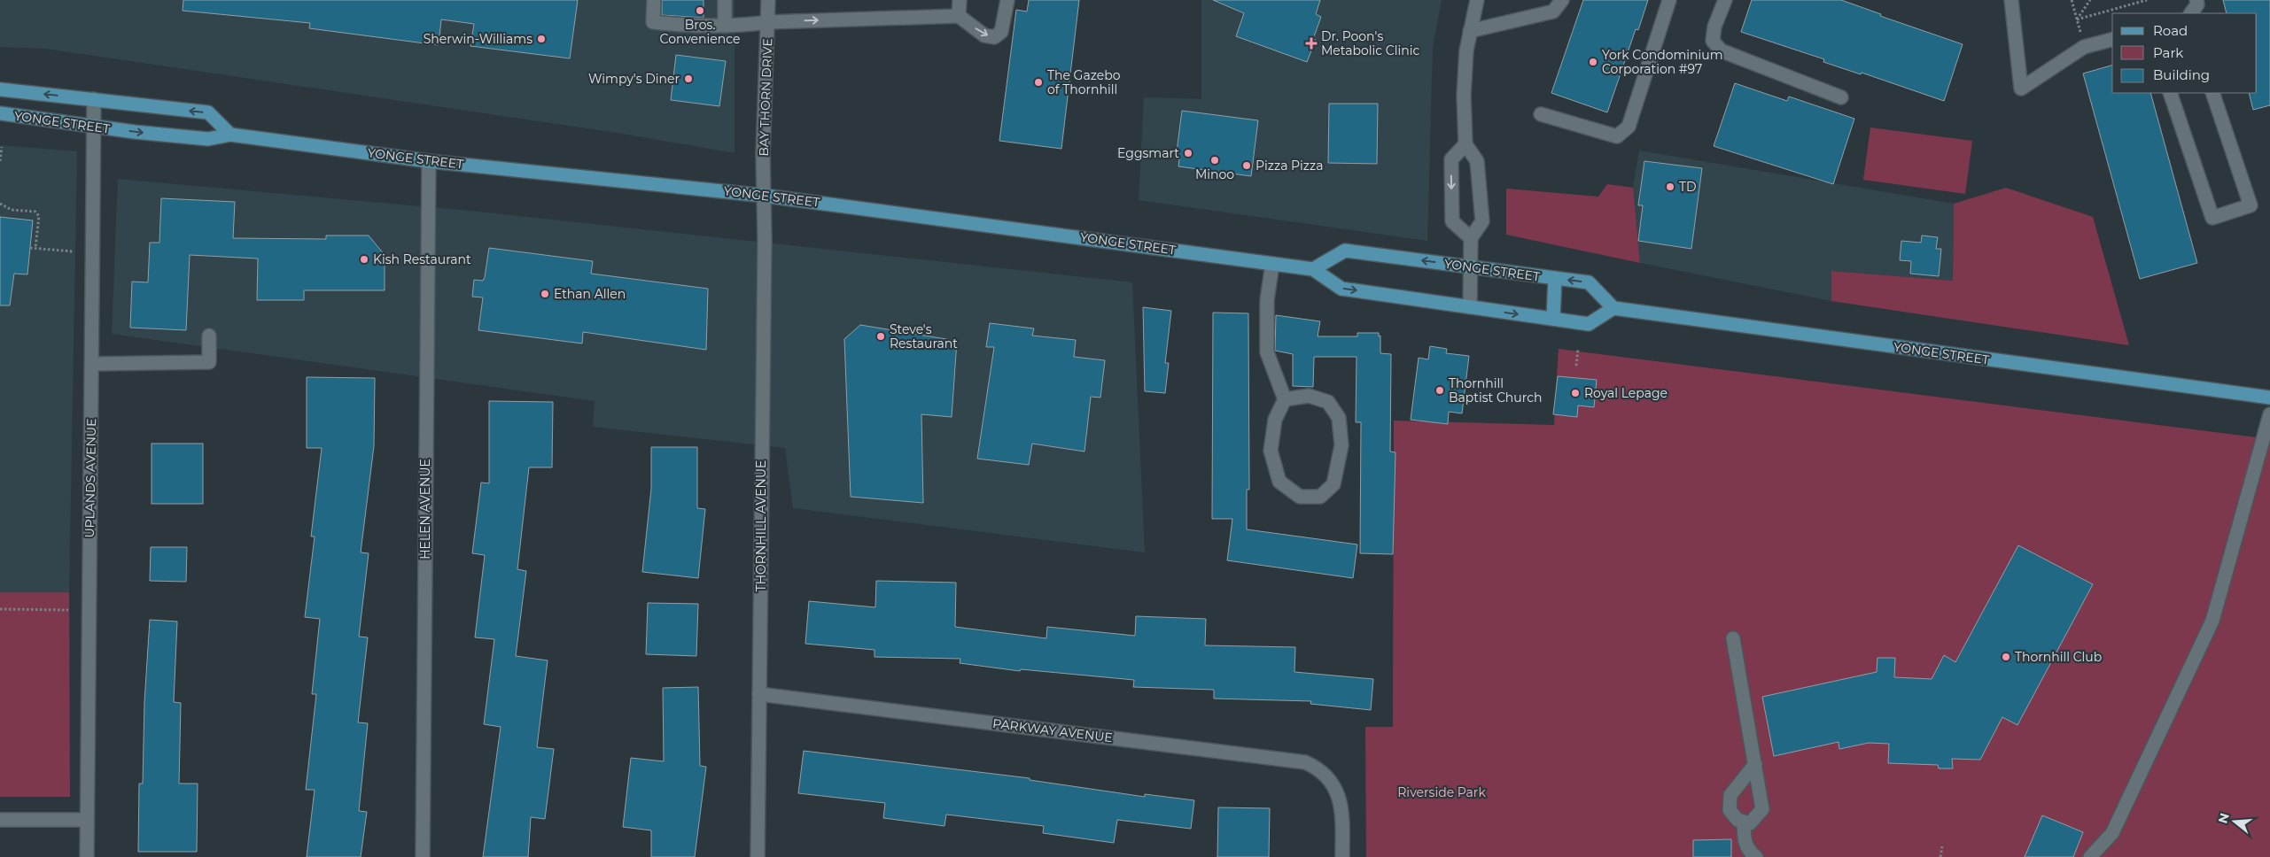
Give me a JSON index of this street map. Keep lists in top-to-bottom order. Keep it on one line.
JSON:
{"streets":{"main road":["YONGE STREET"],"street":["BAY THORN DRIVE","UPLANDS AVENUE","HELEN AVENUE","THORNHILL AVENUE","PARKWAY AVENUE"]},"crossings":[["BAY THORN DRIVE","YONGE STREET"],["BAY THORN DRIVE","THORNHILL AVENUE"],["YONGE STREET","UPLANDS AVENUE"],["YONGE STREET","HELEN AVENUE"],["YONGE STREET","THORNHILL AVENUE"],["THORNHILL AVENUE","PARKWAY AVENUE"]],"parks":["Riverside Park"],"places":{"other":["Bros. Convenience","Sherwin-Williams","York Condominium Corporation #97","Wimpy's Diner","The Gazebo of Thornhill","Eggsmart","Minoo","Pizza Pizza","TD","Kish Restaurant","Ethan Allen","Steve's Restaurant","Thornhill Baptist Church","Royal Lepage","Thornhill Club"],"health":["Dr. Poon's Metabolic Clinic"]},"legend":["Road","Park","Building"],"north":"left"}
